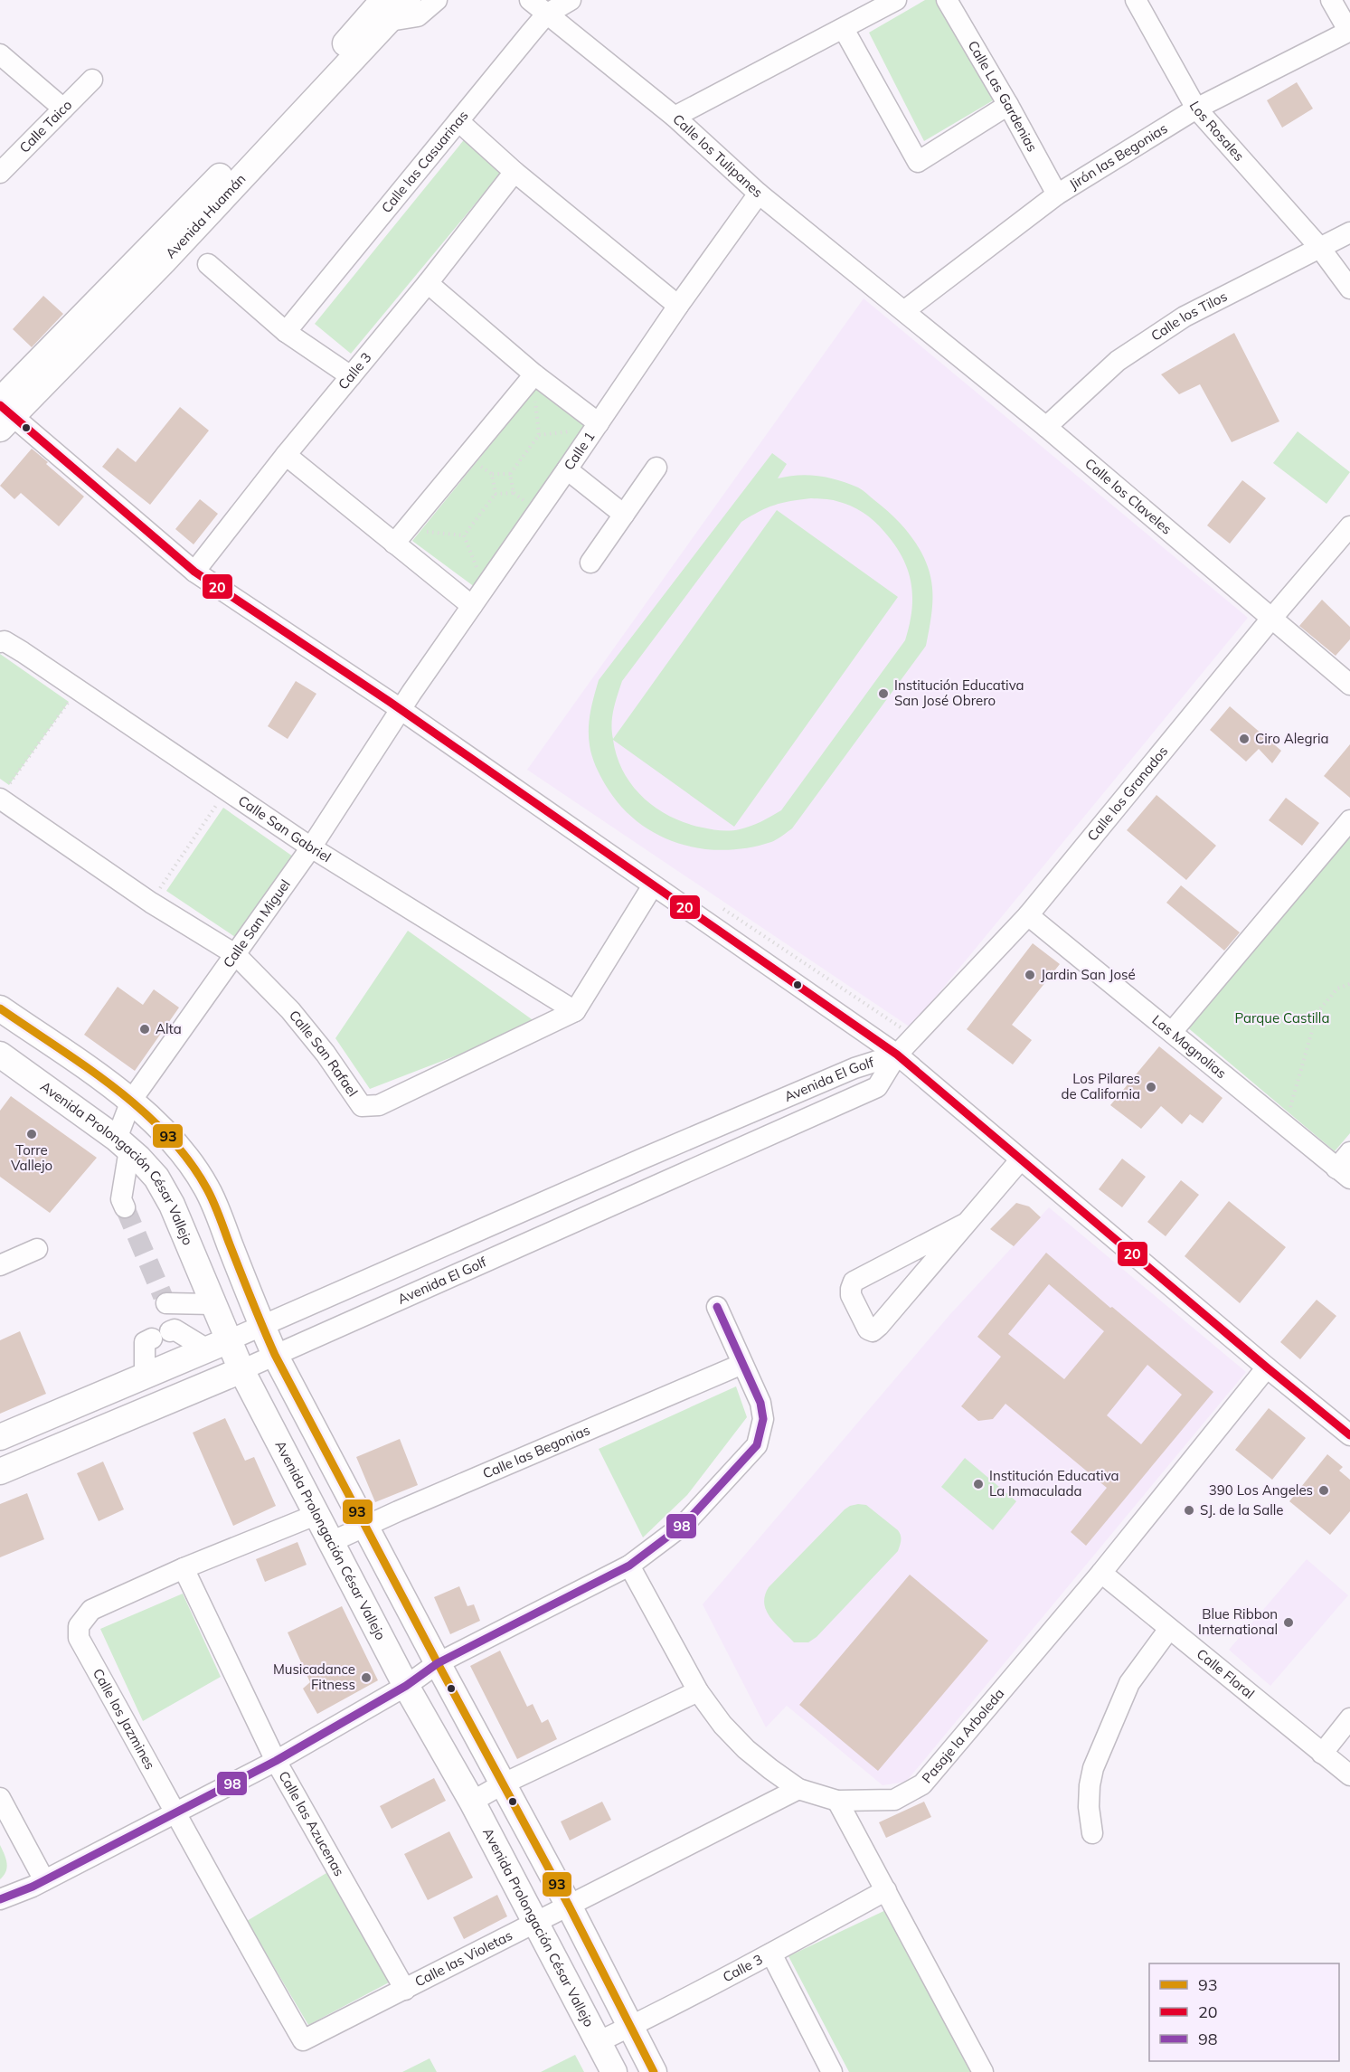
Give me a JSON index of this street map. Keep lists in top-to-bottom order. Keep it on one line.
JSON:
{"streets":{"main road":["Avenida Huamán","Avenida El Golf","Avenida Prolongación César Vallejo"],"street":["Calle Las Gardenias","Calle Taico","Los Rosales","Calle los Tulipanes","Jirón las Begonias","Calle las Casuarinas","Calle los Tilos","Calle 3","Calle 1","Calle los Claveles","Calle los Granados","Calle San Gabriel","Calle San Miguel","Las Magnolias","Calle San Rafael","Calle las Begonias","Calle Floral","Calle los Jazmines","Pasaje la Arboleda","Calle las Azucenas","Calle las Violetas"]},"crossings":[["Calle Las Gardenias","Jirón las Begonias"],["Los Rosales","Jirón las Begonias"],["Los Rosales","Calle los Tilos"],["Calle los Tulipanes","Jirón las Begonias"],["Calle los Tulipanes","Calle las Casuarinas"],["Calle los Tulipanes","Calle 1"],["Calle los Tulipanes","Calle los Claveles"],["Jirón las Begonias","Calle los Claveles"],["Calle los Tilos","Calle los Claveles"],["Calle 3","Avenida Prolongación César Vallejo"],["Calle 1","Calle San Miguel"],["Calle los Claveles","Calle los Granados"],["Calle los Granados","Las Magnolias"],["Calle los Granados","Avenida El Golf"],["Calle San Gabriel","Calle San Miguel"],["Calle San Gabriel","Calle San Rafael"],["Calle San Miguel","Calle San Rafael"],["Calle San Miguel","Avenida Prolongación César Vallejo"],["Avenida El Golf","Avenida Prolongación César Vallejo"],["Avenida Prolongación César Vallejo","Calle las Begonias"],["Avenida Prolongación César Vallejo","Calle los Jazmines"],["Avenida Prolongación César Vallejo","Calle las Violetas"],["Calle Floral","Pasaje la Arboleda"],["Calle los Jazmines","Calle las Azucenas"],["Calle los Jazmines","Calle las Violetas"],["Pasaje la Arboleda","Calle las Violetas"],["Calle las Azucenas","Calle las Violetas"]],"parks":["Parque Castilla"],"places":["Institución Educativa San José Obrero","Ciro Alegria","Jardin San José","Alta","Los Pilares de California","Torre Vallejo","Institución Educativa La Inmaculada","390 Los Angeles","SJ. de la Salle","Blue Ribbon International","Musicadance Fitness"],"lines":["transit line 20","transit line 93","transit line 98"],"legend":["93","20","98"]}
